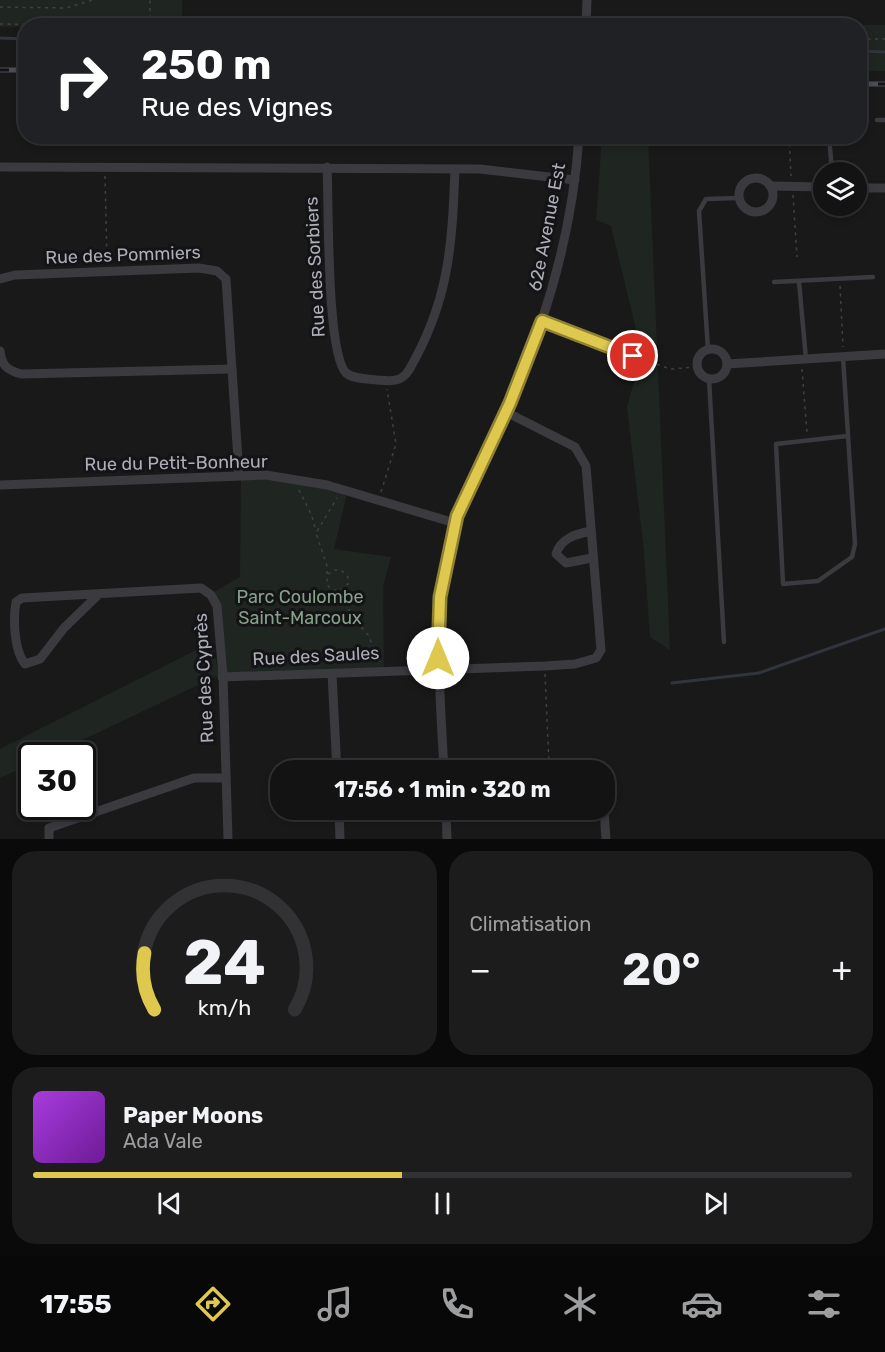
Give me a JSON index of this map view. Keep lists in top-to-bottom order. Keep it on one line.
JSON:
{"streets":{"street":["62e Avenue Est","Rue des Pommiers","Rue des Sorbiers","Rue du Petit-Bonheur","Rue des Saules","Rue des Cyprès"]},"crossings":[["62e Avenue Est","Rue du Petit-Bonheur"],["62e Avenue Est","Rue des Saules"],["Rue des Pommiers","Rue du Petit-Bonheur"],["Rue des Saules","Rue des Cyprès"]],"parks":["Parc Coulombe Saint-Marcoux"],"page":{"turn":["250 m","Rue des Vignes"],"limit":"30","trip":"17:56 · 1 min · 320 m","tile":"Climatisation","heat":["−","20°","+"],"song":["Paper Moons","Ada Vale"],"tabs":"17:55","gauge":["24","km/h"]}}
